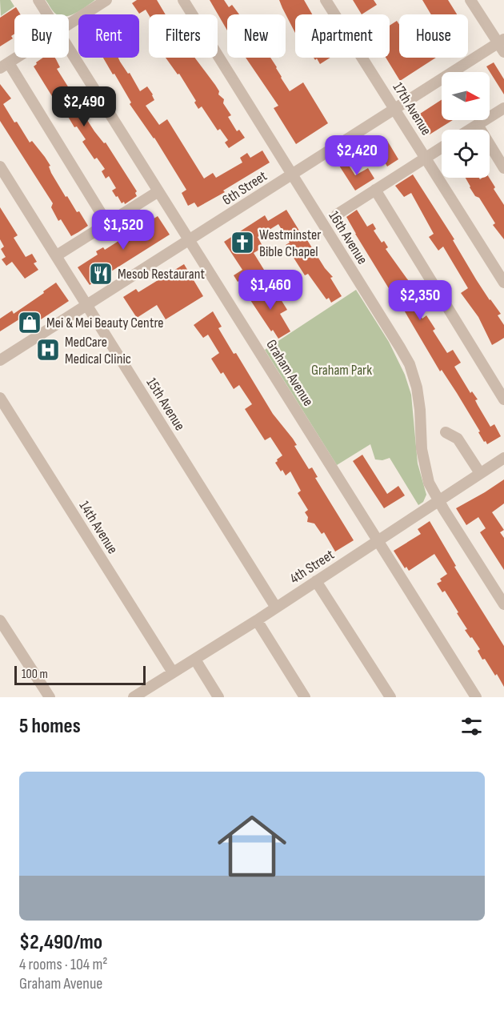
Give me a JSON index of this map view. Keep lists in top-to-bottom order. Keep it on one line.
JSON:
{"streets":{"street":["17th Avenue","6th Street","16th Avenue","Graham Avenue","15th Avenue","14th Avenue","4th Street"]},"crossings":[["17th Avenue","6th Street"],["6th Street","16th Avenue"],["6th Street","Graham Avenue"],["6th Street","15th Avenue"],["16th Avenue","4th Street"],["Graham Avenue","4th Street"],["15th Avenue","4th Street"],["14th Avenue","4th Street"]],"parks":["Graham Park"],"places":{"church":["Westminster Bible Chapel"],"restaurant":["Mesob Restaurant"],"shop":["Mei & Mei Beauty Centre"],"hospital":["MedCare Medical Clinic"]},"scale_bar":"100 m","north":"right","page":{"chip":["Buy","Rent","Filters","New","Apartment","House"],"price":["$2,490","$2,420","$1,520","$1,460","$2,350"],"scale":"100 m","heading":"5 homes","list":[{"name":"$2,490/mo","note":"4 rooms · 104 m² · Graham Avenue"}]}}
